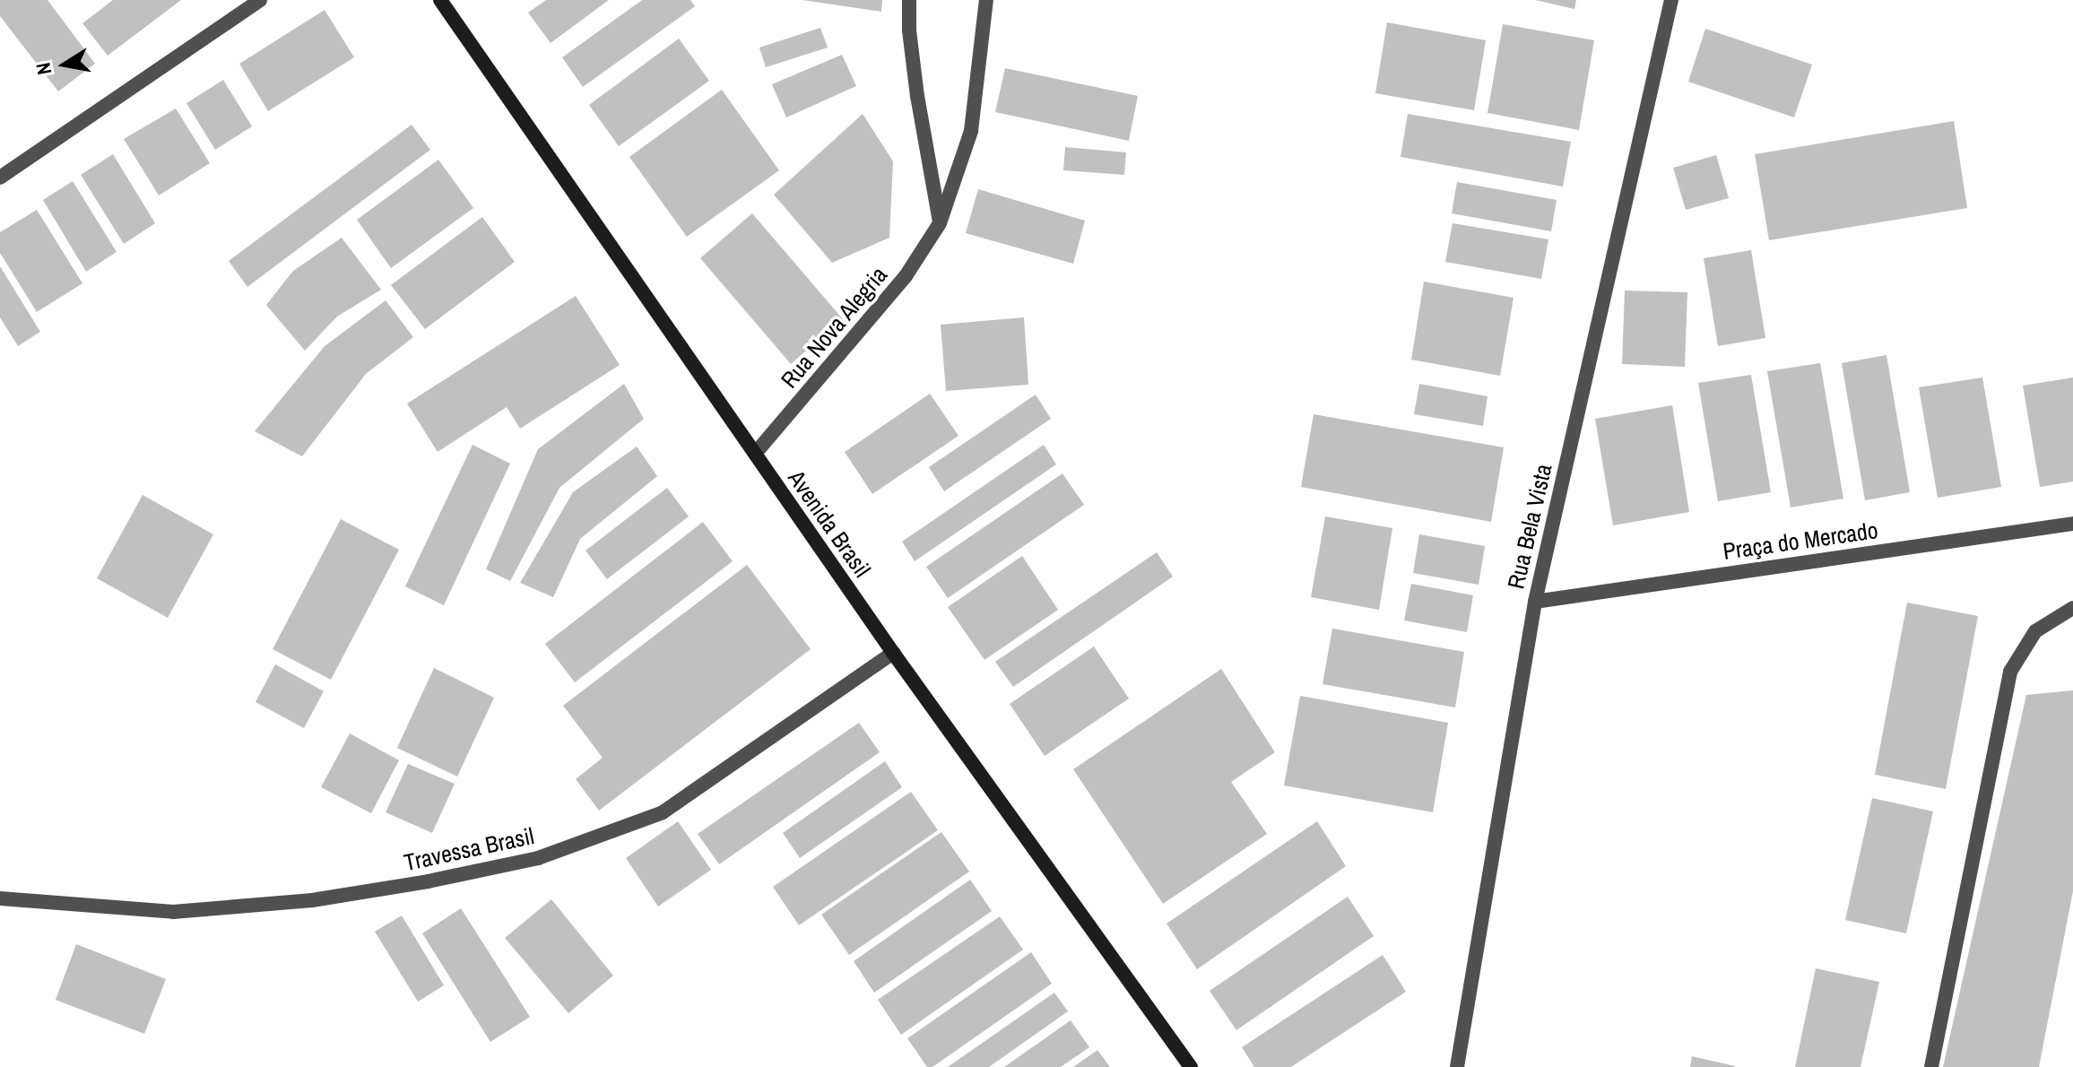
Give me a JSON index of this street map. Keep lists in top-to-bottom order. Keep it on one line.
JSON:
{"streets":{"street":["Rua Nova Alegria","Avenida Brasil","Rua Bela Vista","Praça do Mercado","Travessa Brasil"]},"crossings":[["Rua Nova Alegria","Avenida Brasil"],["Avenida Brasil","Travessa Brasil"],["Rua Bela Vista","Praça do Mercado"]],"north":"left"}
